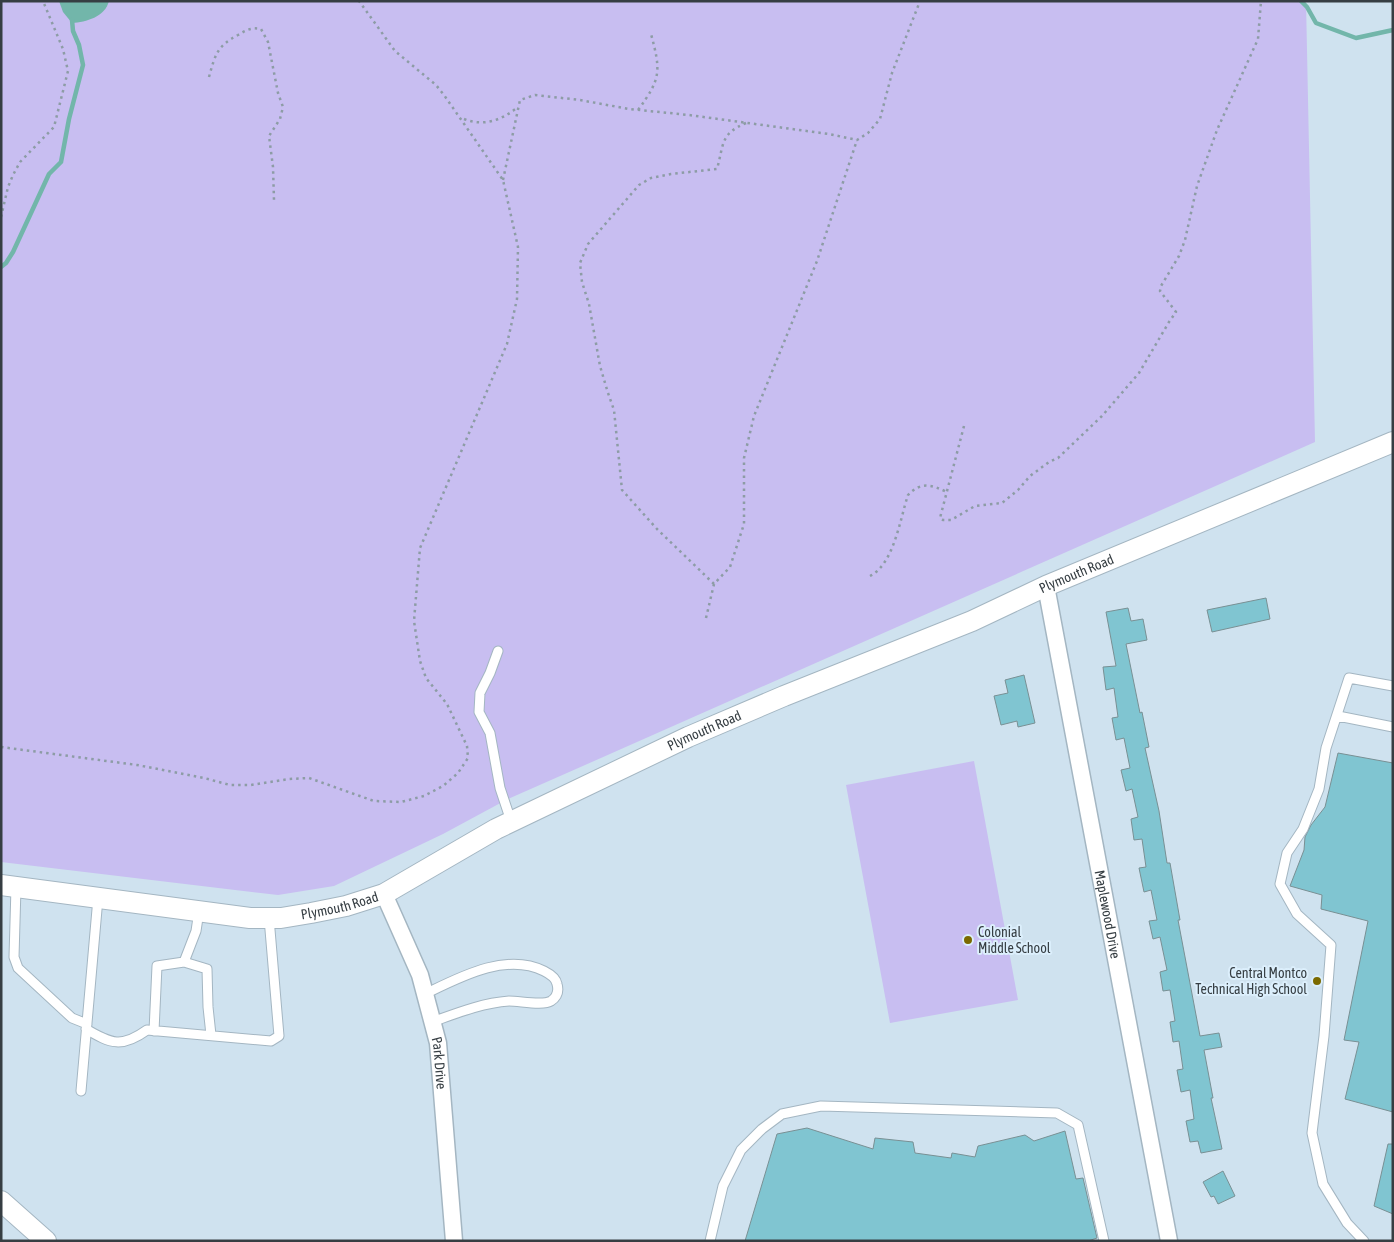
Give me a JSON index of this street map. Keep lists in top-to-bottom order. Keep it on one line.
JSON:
{"streets":{"street":["Plymouth Road","Maplewood Drive","Park Drive"]},"crossings":[["Plymouth Road","Maplewood Drive"],["Plymouth Road","Park Drive"]],"places":["Colonial Middle School","Central Montco Technical High School"]}
